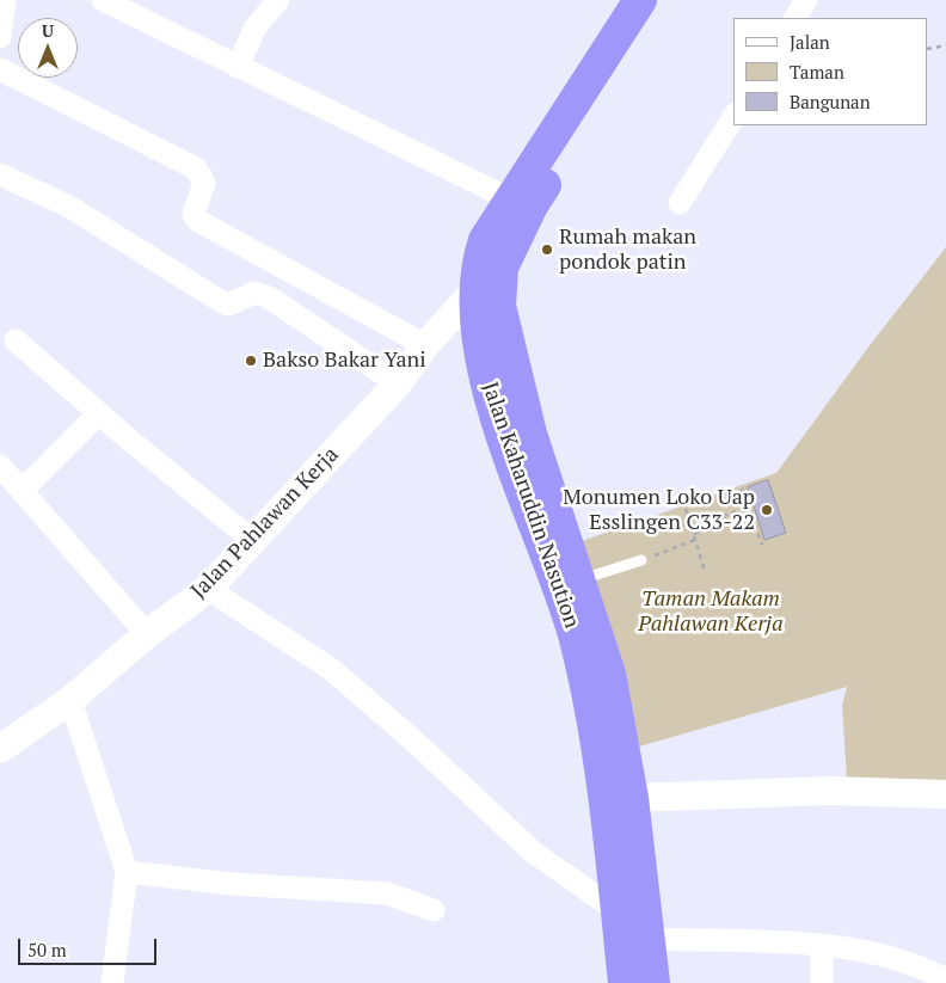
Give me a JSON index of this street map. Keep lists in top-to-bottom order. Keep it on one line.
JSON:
{"streets":{"highway":["Jalan Kaharuddin Nasution"],"street":["Jalan Pahlawan Kerja"]},"crossings":[["Jalan Kaharuddin Nasution","Jalan Pahlawan Kerja"]],"parks":["Taman Makam Pahlawan Kerja"],"places":["Rumah makan pondok patin","Bakso Bakar Yani","Monumen Loko Uap Esslingen C33-22"],"legend":["Jalan","Taman","Bangunan"],"scale_bar":"50 m","north":"top"}
